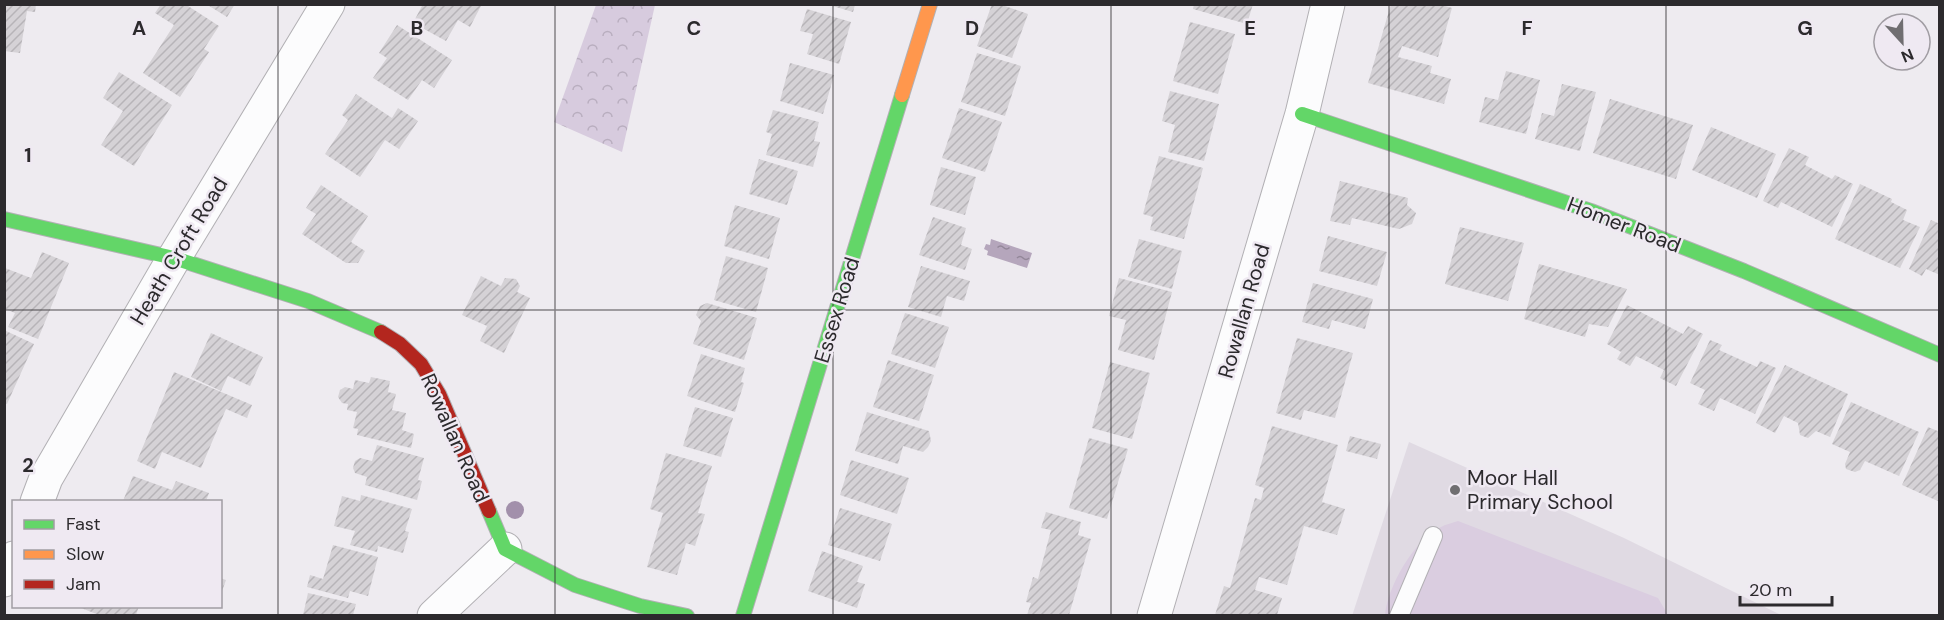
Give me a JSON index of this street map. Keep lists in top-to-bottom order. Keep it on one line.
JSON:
{"streets":{"street":["Homer Road","Heath Croft Road","Essex Road","Rowallan Road"]},"crossings":[["Homer Road","Rowallan Road"],["Heath Croft Road","Rowallan Road"]],"places":["Moor Hall Primary School"],"legend":["Fast","Slow","Jam"],"scale_bar":"20 m","north":"bottom","grid":{"columns":["A","B","C","D","E","F","G"],"rows":["1","2"]}}
